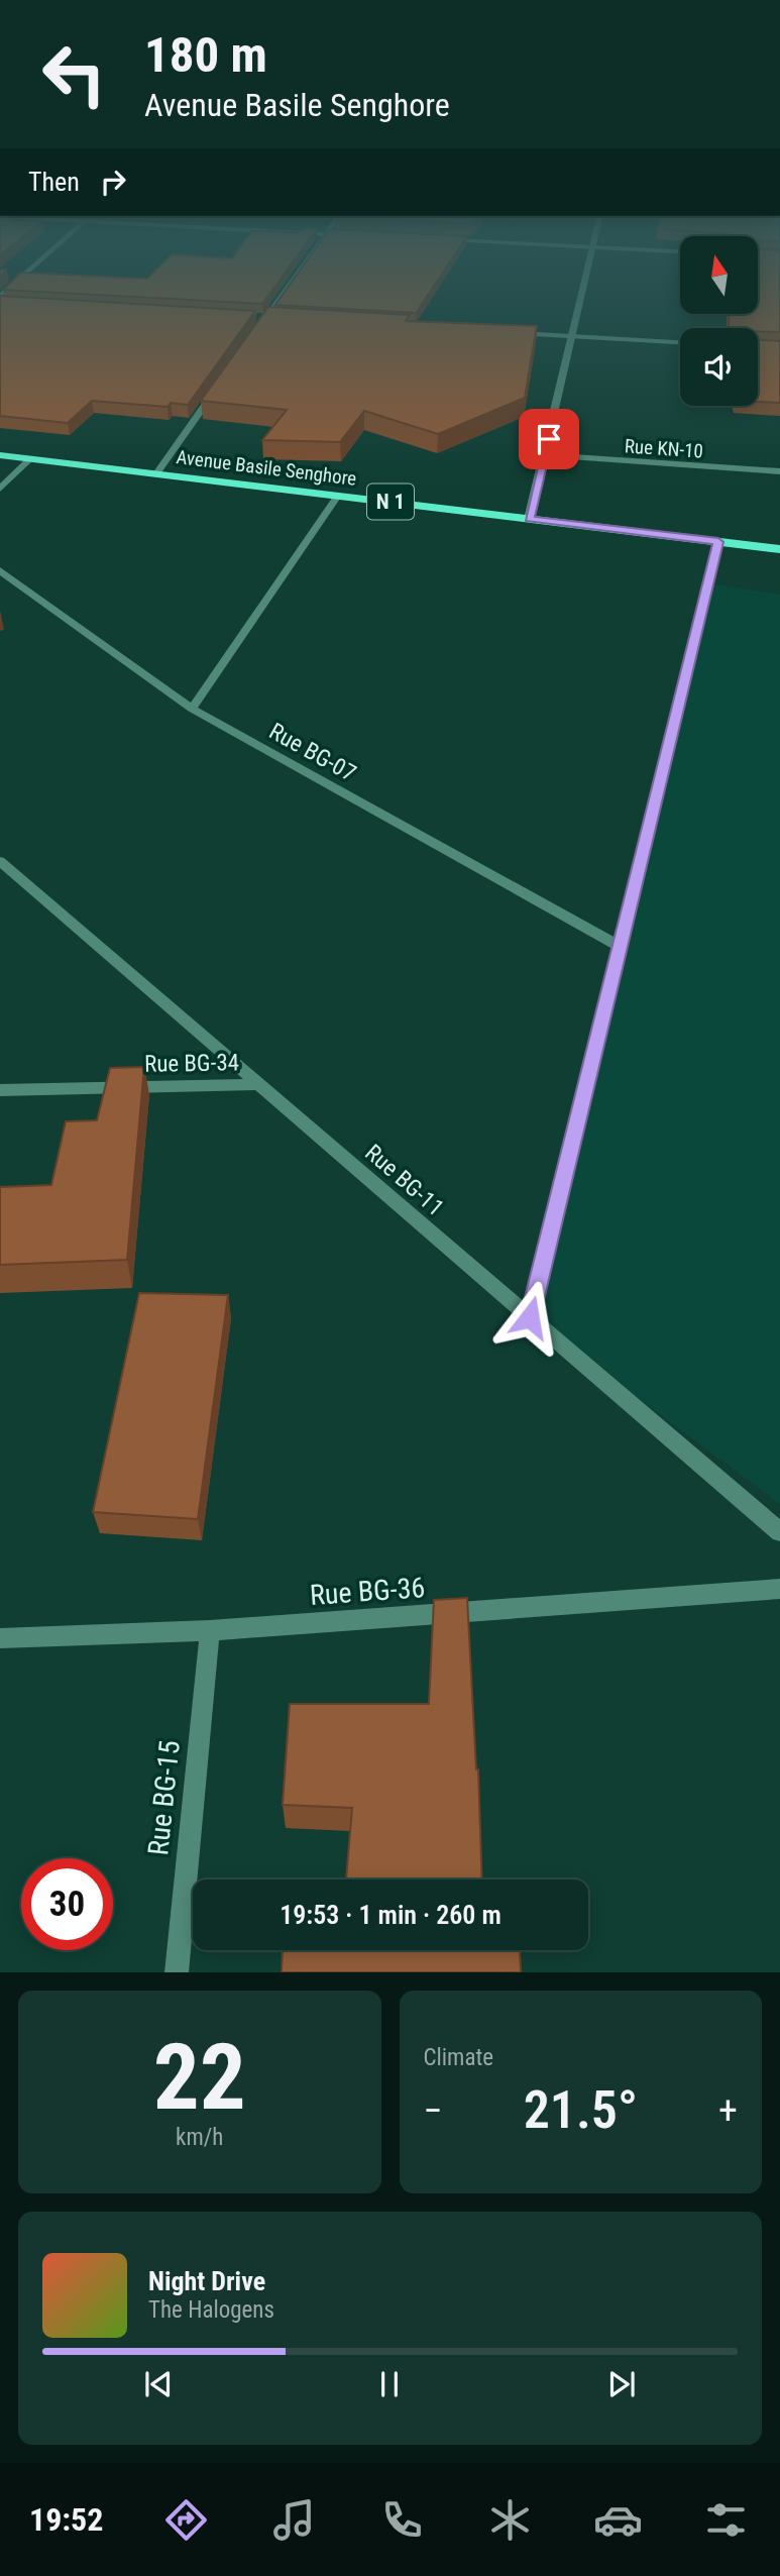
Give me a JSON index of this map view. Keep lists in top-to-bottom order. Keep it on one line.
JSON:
{"streets":{"highway":["Avenue Basile Senghore","N 1"],"street":["Rue KN-10","Rue BG-07","Rue BG-34","Rue BG-11","Rue BG-36","Rue BG-15"]},"crossings":[["Rue BG-34","Rue BG-11"],["Rue BG-36","Rue BG-15"]],"north":"top","page":{"turn":["180 m","Avenue Basile Senghore"],"then":"Then","limit":"30","trip":"19:53 · 1 min · 260 m","tile":[["22","km/h"],"Climate"],"heat":["−","21.5°","+"],"song":["Night Drive","The Halogens"],"tabs":"19:52"}}
